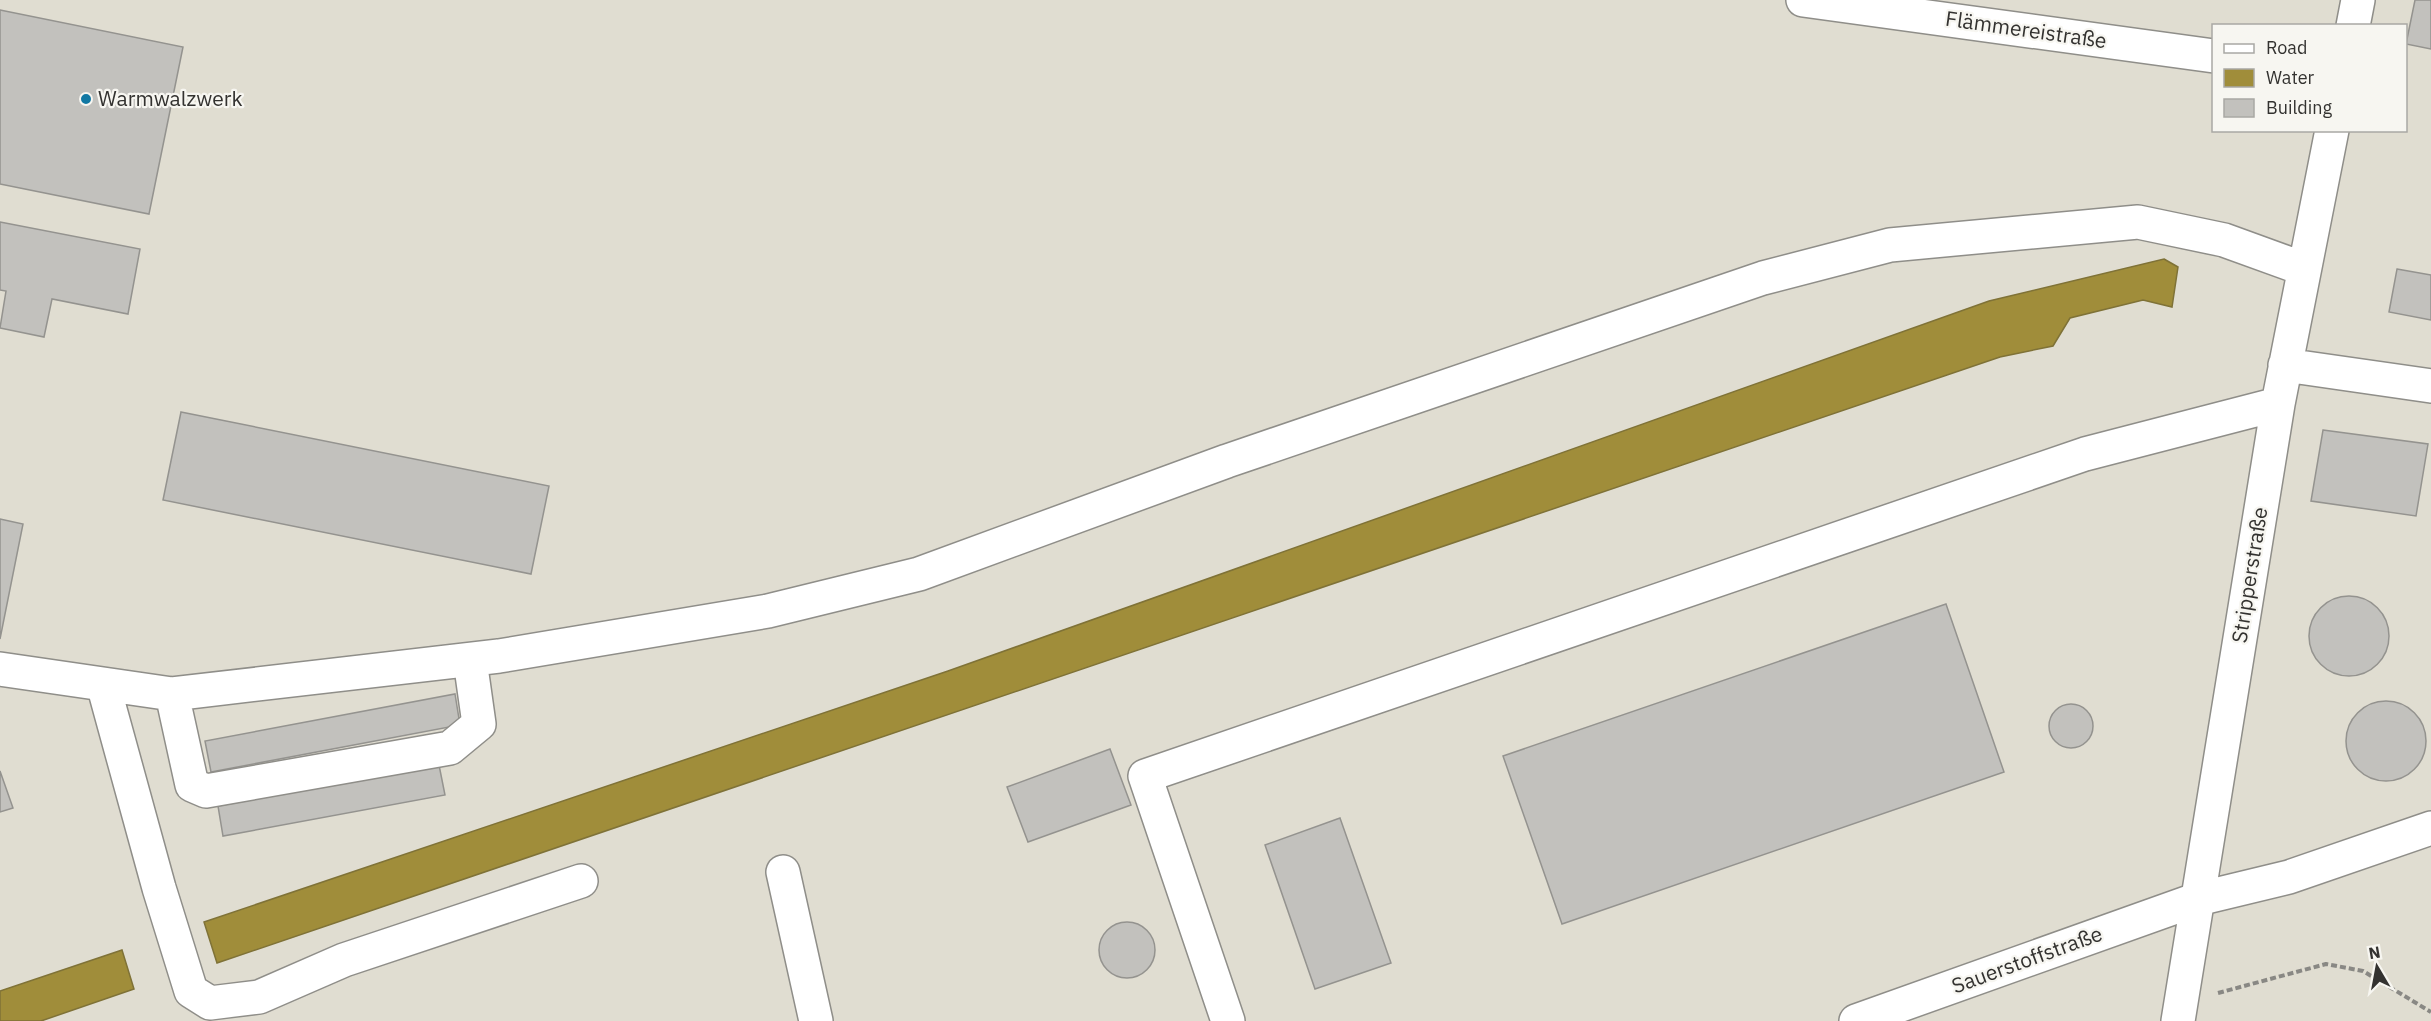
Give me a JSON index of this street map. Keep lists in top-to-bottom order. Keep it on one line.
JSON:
{"streets":{"street":["Flämmereistraße","Stripperstraße","Sauerstoffstraße"]},"crossings":[["Stripperstraße","Sauerstoffstraße"]],"places":["Warmwalzwerk"],"legend":["Road","Water","Building"],"north":"top"}
